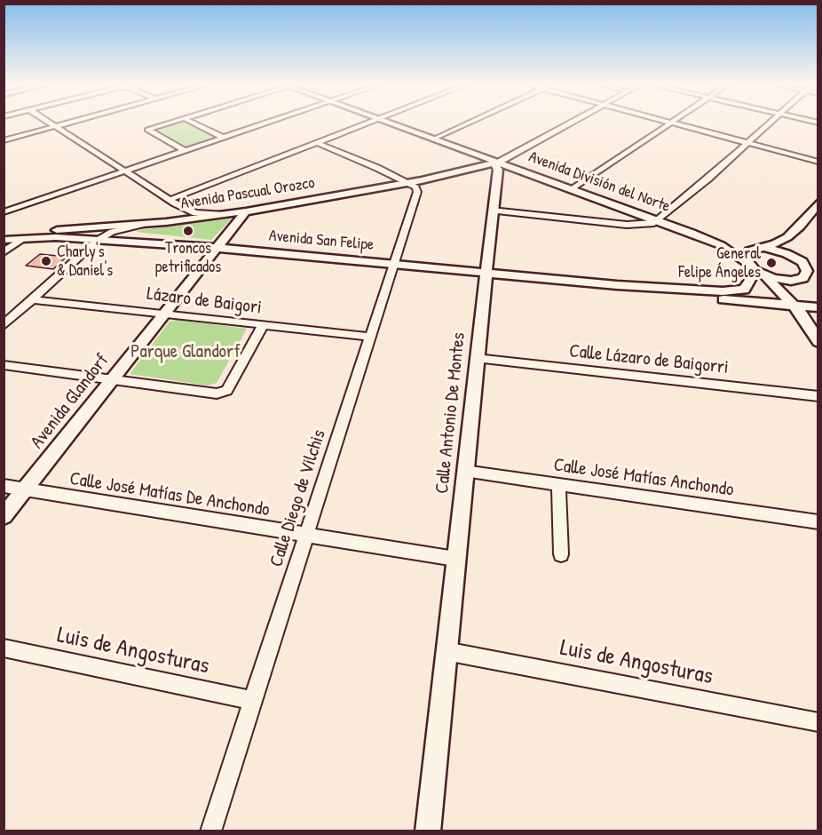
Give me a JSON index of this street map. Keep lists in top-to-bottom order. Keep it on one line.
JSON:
{"streets":{"main road":["Avenida División del Norte","Avenida Pascual Orozco","Avenida San Felipe","Avenida Glandorf","Calle Antonio De Montes"],"street":["Lázaro de Baigori","Calle Lázaro de Baigorri","Calle José Matías Anchondo","Calle José Matías De Anchondo","Calle Diego de Vilchis","Luis de Angosturas"]},"crossings":[["Avenida División del Norte","Avenida Pascual Orozco"],["Avenida División del Norte","Avenida San Felipe"],["Avenida División del Norte","Calle Antonio De Montes"],["Avenida Pascual Orozco","Avenida San Felipe"],["Avenida Pascual Orozco","Avenida Glandorf"],["Avenida Pascual Orozco","Calle Antonio De Montes"],["Avenida Pascual Orozco","Calle Diego de Vilchis"],["Avenida San Felipe","Avenida Glandorf"],["Avenida San Felipe","Calle Antonio De Montes"],["Avenida San Felipe","Calle Diego de Vilchis"],["Lázaro de Baigori","Avenida Glandorf"],["Lázaro de Baigori","Calle Diego de Vilchis"],["Calle Lázaro de Baigorri","Calle Antonio De Montes"],["Avenida Glandorf","Calle José Matías De Anchondo"],["Calle Antonio De Montes","Calle José Matías Anchondo"],["Calle Antonio De Montes","Calle José Matías De Anchondo"],["Calle Antonio De Montes","Luis de Angosturas"],["Calle José Matías De Anchondo","Calle Diego de Vilchis"],["Calle Diego de Vilchis","Luis de Angosturas"]],"parks":["Parque Glandorf"],"places":["Troncos petrificados","Charly's & Daniel's","General Felipe Ángeles"]}
